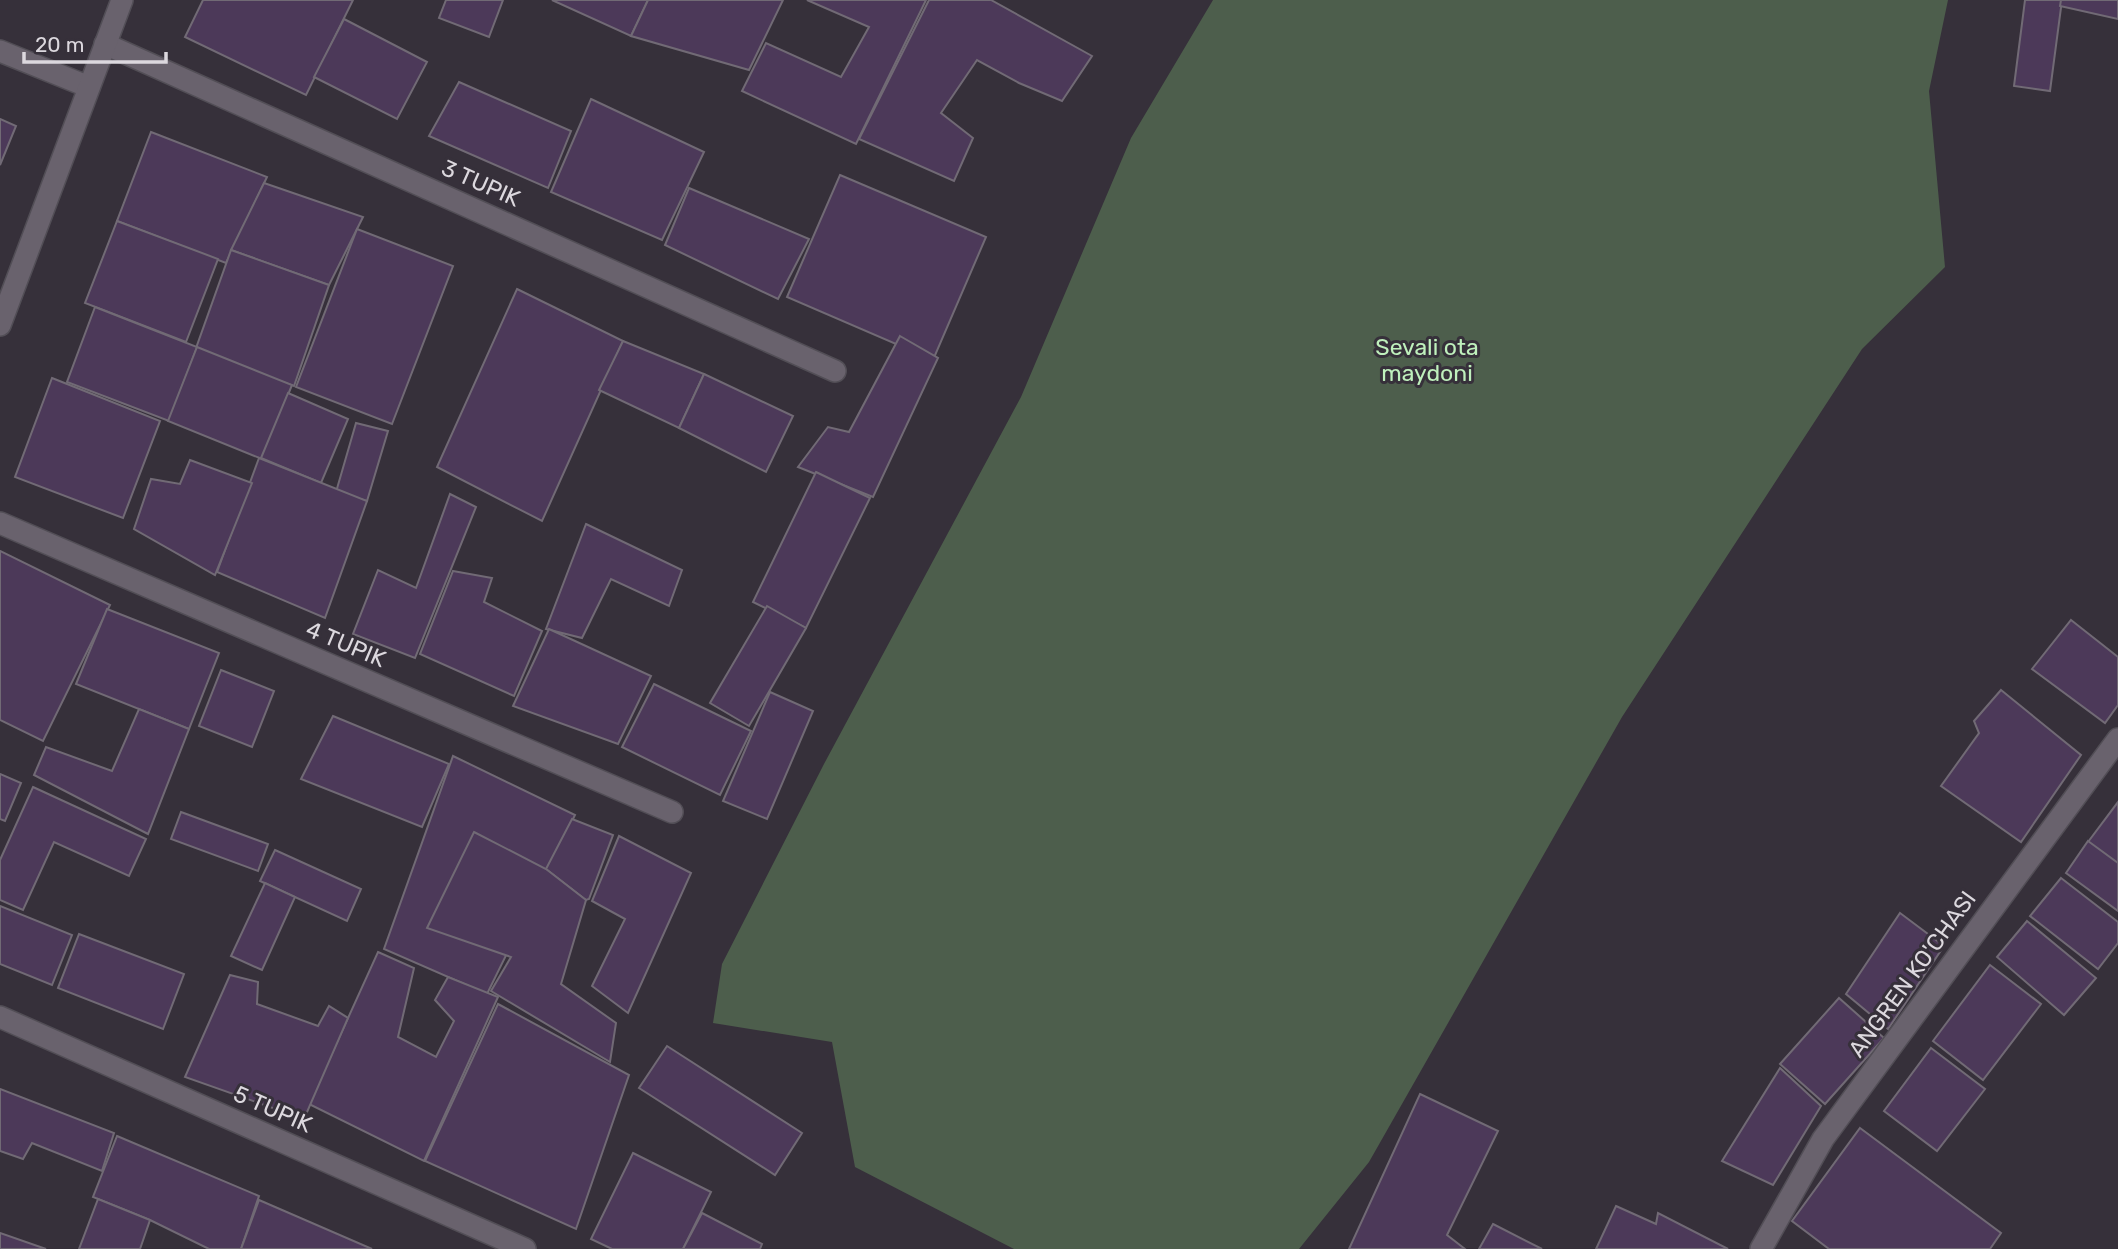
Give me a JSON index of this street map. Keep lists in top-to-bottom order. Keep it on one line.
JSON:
{"streets":{"street":["3 TUPIK","4 TUPIK","ANGREN KO'CHASI","5 TUPIK"]},"parks":["Sevali ota maydoni"],"scale_bar":"20 m"}
